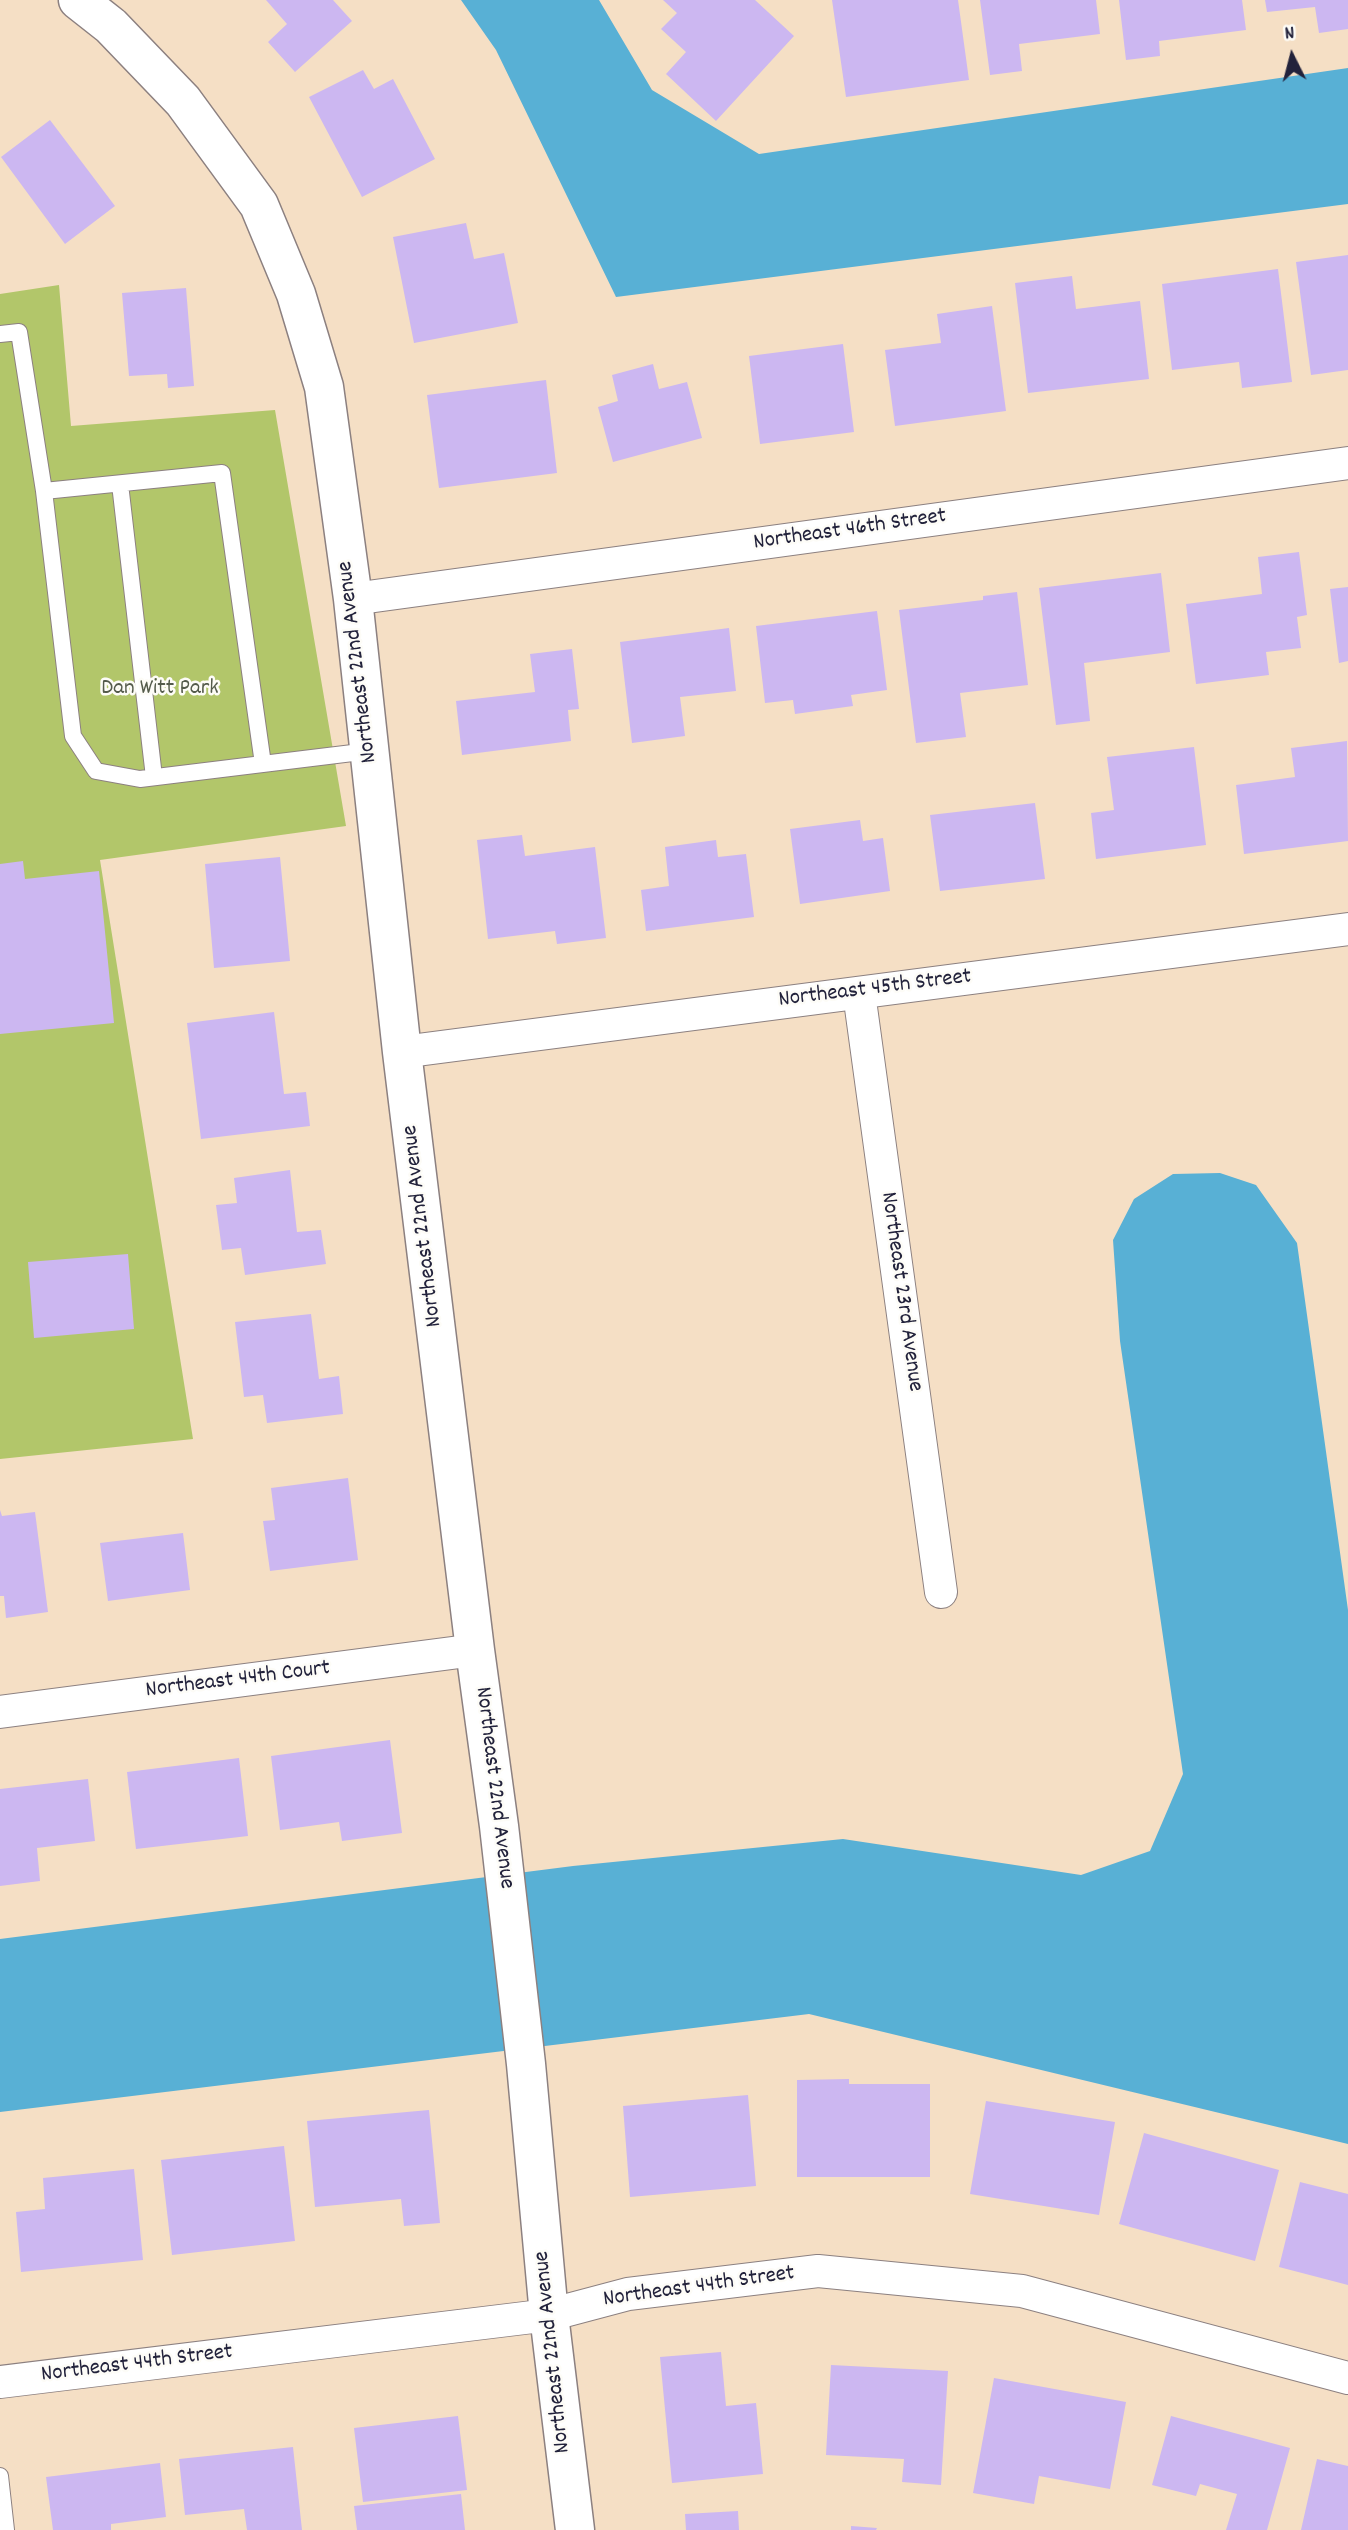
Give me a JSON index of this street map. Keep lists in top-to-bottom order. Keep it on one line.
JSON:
{"streets":{"street":["Northeast 46th Street","Northeast 22nd Avenue","Northeast 45th Street","Northeast 23rd Avenue","Northeast 44th Court","Northeast 44th Street"]},"crossings":[["Northeast 46th Street","Northeast 22nd Avenue"],["Northeast 22nd Avenue","Northeast 45th Street"],["Northeast 22nd Avenue","Northeast 44th Court"],["Northeast 22nd Avenue","Northeast 44th Street"],["Northeast 45th Street","Northeast 23rd Avenue"]],"parks":["Dan Witt Park"],"north":"top"}
